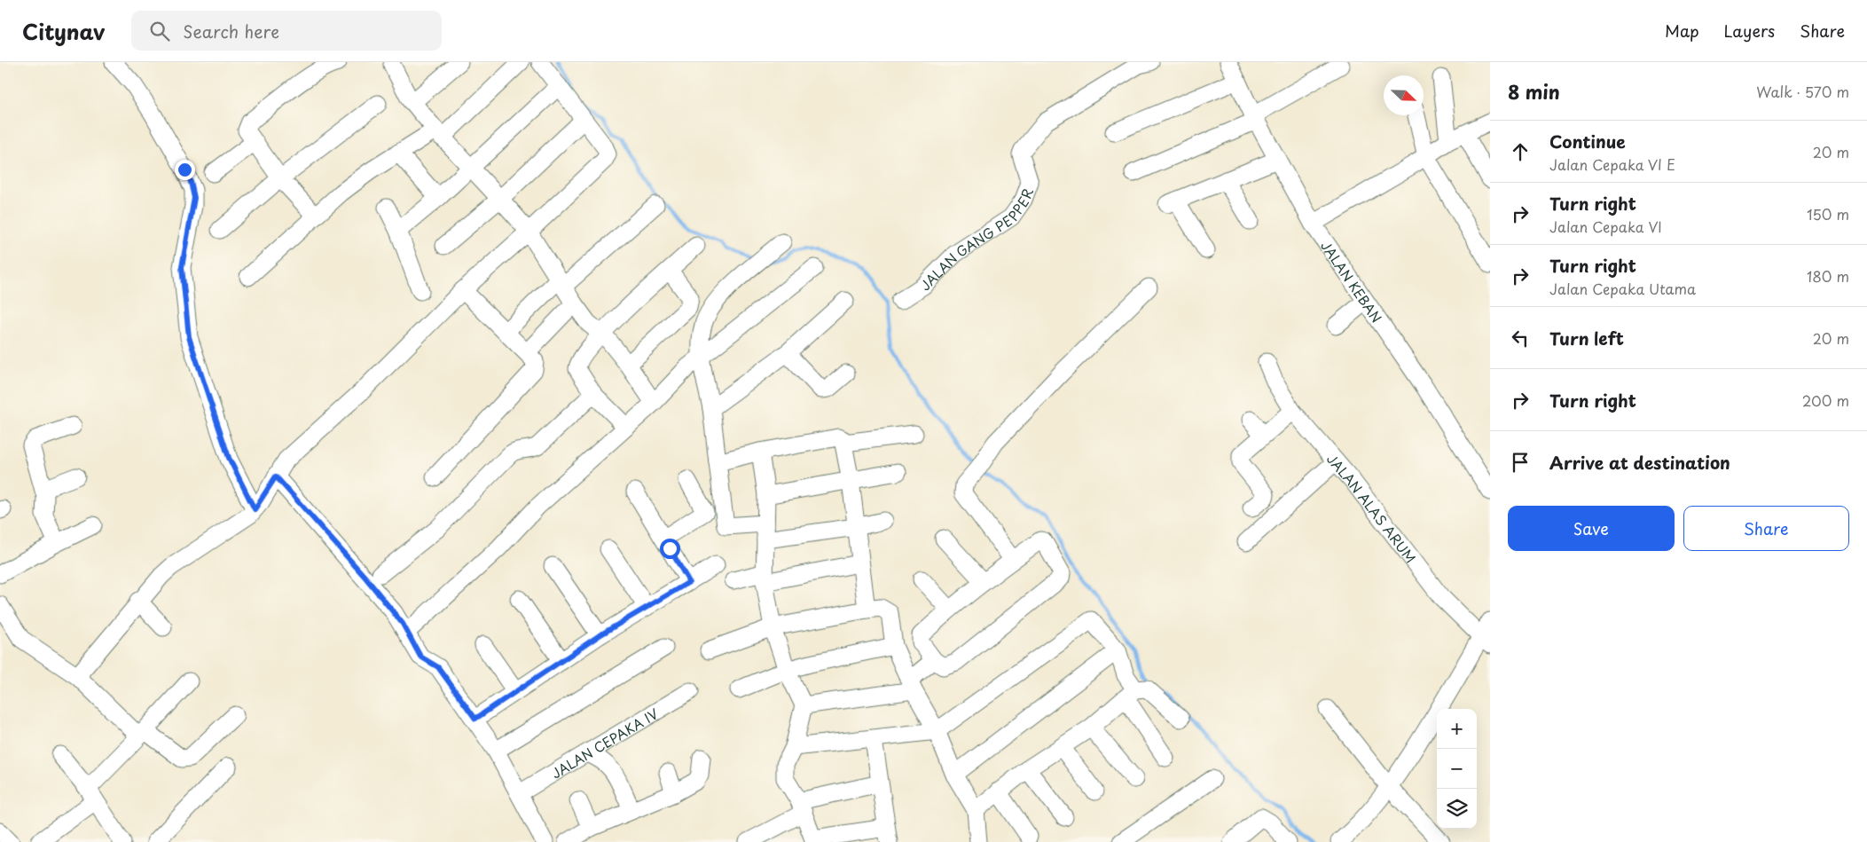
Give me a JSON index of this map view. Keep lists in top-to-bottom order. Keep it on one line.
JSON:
{"streets":{"street":["JALAN GANG PEPPER","JALAN KEBAN","JALAN ALAS ARUM","JALAN CEPAKA IV"]},"north":"bottom right","page":{"header":"Citynav","search":"Search here","nav":["Map","Layers","Share"],"heading":["8 min","Walk · 570 m"],"list":[["Continue","Jalan Cepaka VI E","20 m"],["Turn right","Jalan Cepaka VI","150 m"],["Turn right","Jalan Cepaka Utama","180 m"],["Turn left","20 m"],["Turn right","200 m"],"Arrive at destination"],"buttons":["Save","Share"],"map_buttons":["+","−"]}}
